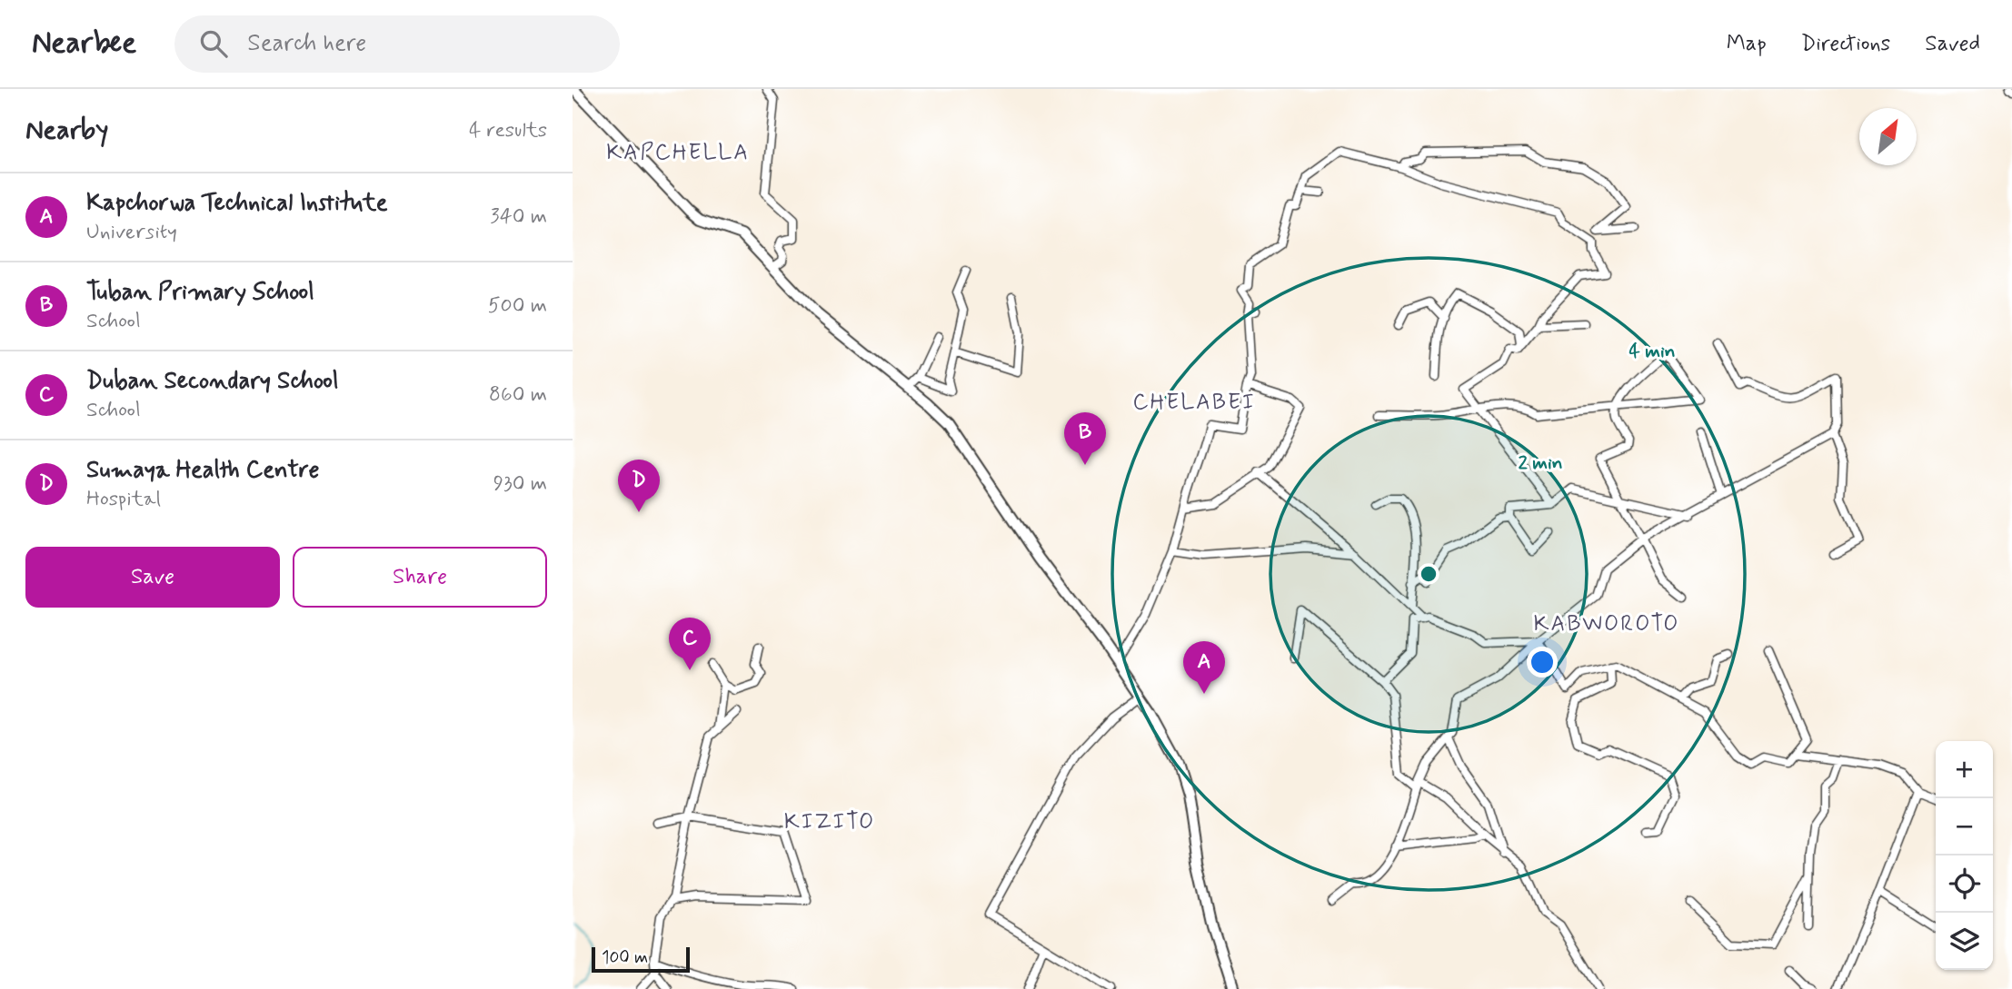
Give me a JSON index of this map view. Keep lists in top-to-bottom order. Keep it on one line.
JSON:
{"districts":["KAPCHELLA","CHELABEI","KABWOROTO","KIZITO"],"scale_bar":"100 m","north":"top right","page":{"header":"Nearbee","search":"Search here","nav":["Map","Directions","Saved"],"heading":["Nearby","4 results"],"list":[{"mark":"A","name":"Kapchorwa Technical Institute","note":"University","value":"340 m"},{"mark":"B","name":"Tuban Primary School","note":"School","value":"500 m"},{"mark":"C","name":"Duban Secondary School","note":"School","value":"860 m"},{"mark":"D","name":"Sumaya Health Centre","note":"Hospital","value":"930 m"}],"pins":["B","D","C","A"],"buttons":["Save","Share"],"map_buttons":["+","−"],"scale":"100 m"},"rings":["4 min","2 min"]}
